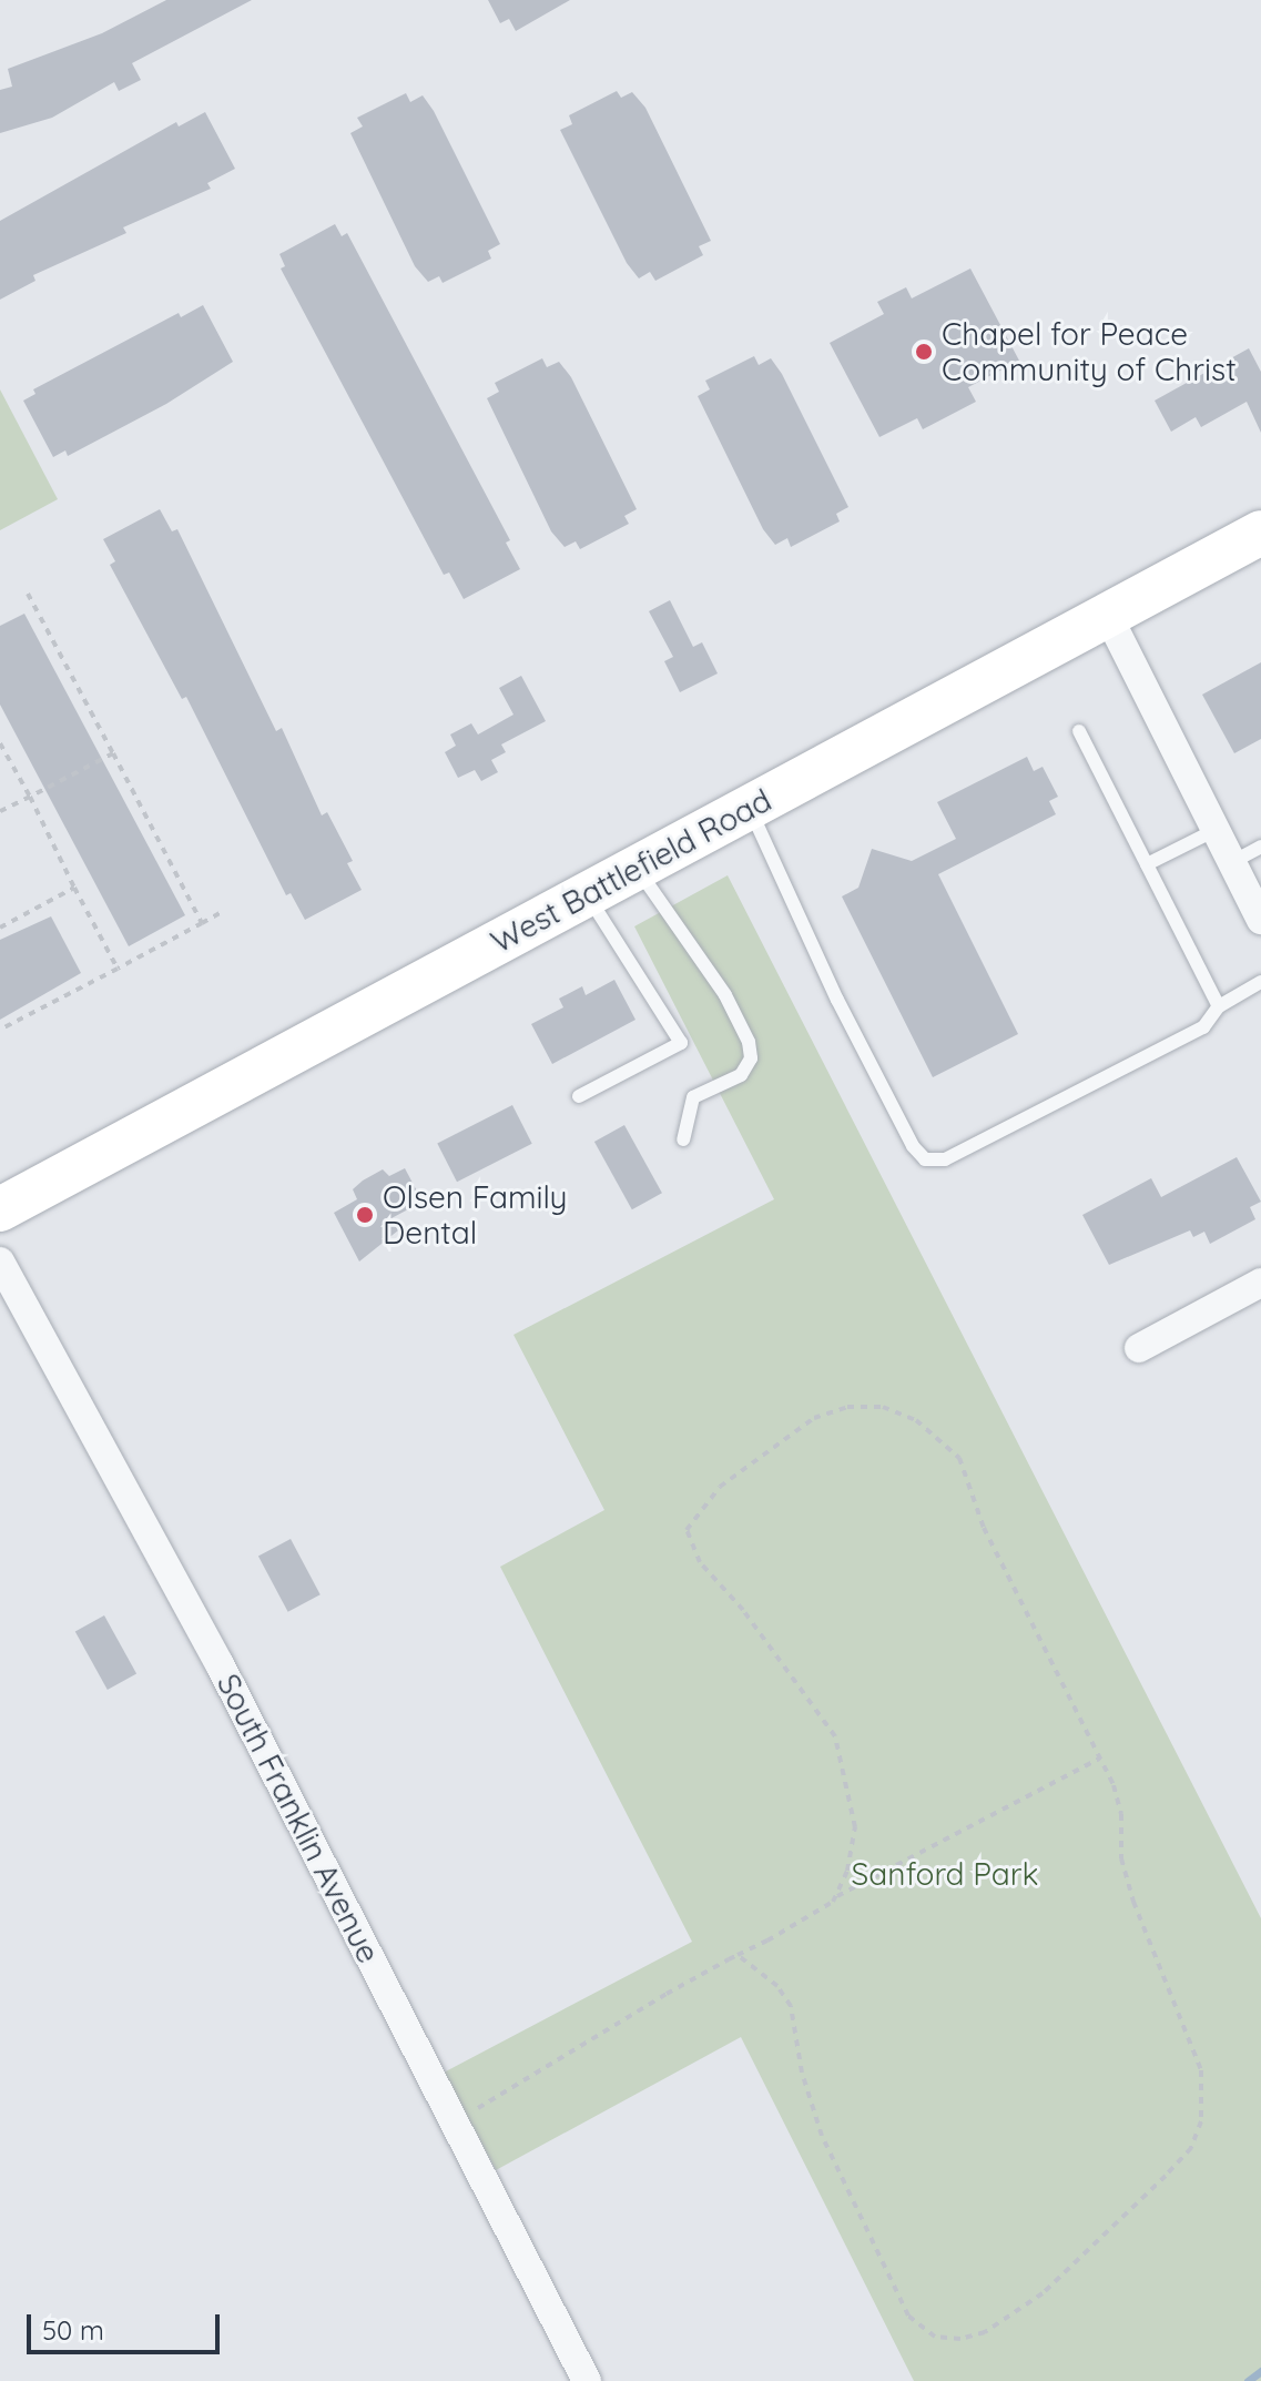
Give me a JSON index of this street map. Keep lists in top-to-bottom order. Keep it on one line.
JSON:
{"streets":{"main road":["West Battlefield Road"],"street":["South Franklin Avenue"]},"parks":["Sanford Park"],"places":["Chapel for Peace Community of Christ","Olsen Family Dental"],"scale_bar":"50 m"}
